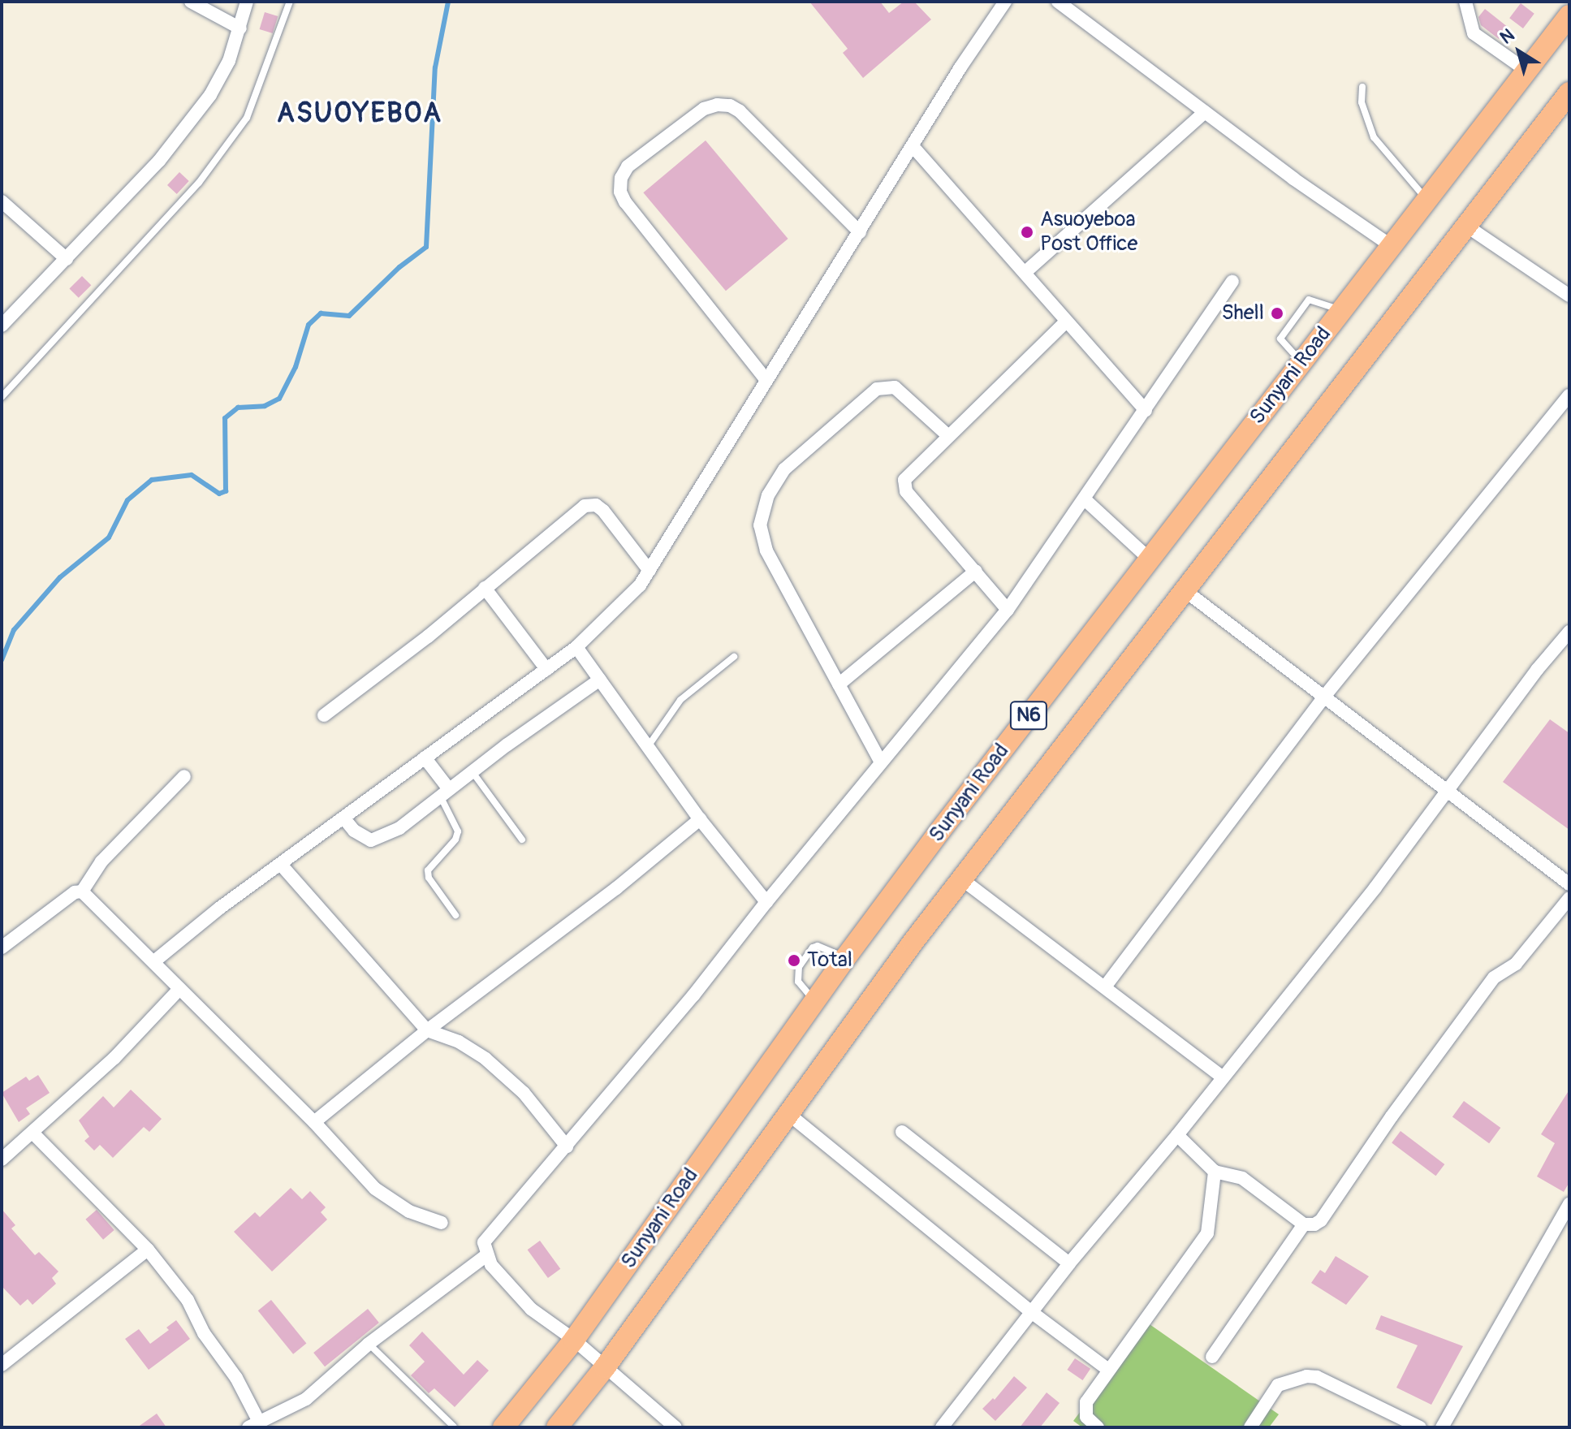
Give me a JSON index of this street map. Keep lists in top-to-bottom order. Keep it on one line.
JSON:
{"streets":{"main road":["Sunyani Road","N6"]},"districts":["ASUOYEBOA"],"places":["Asuoyeboa Post Office","Shell","Total"],"north":"top left"}
